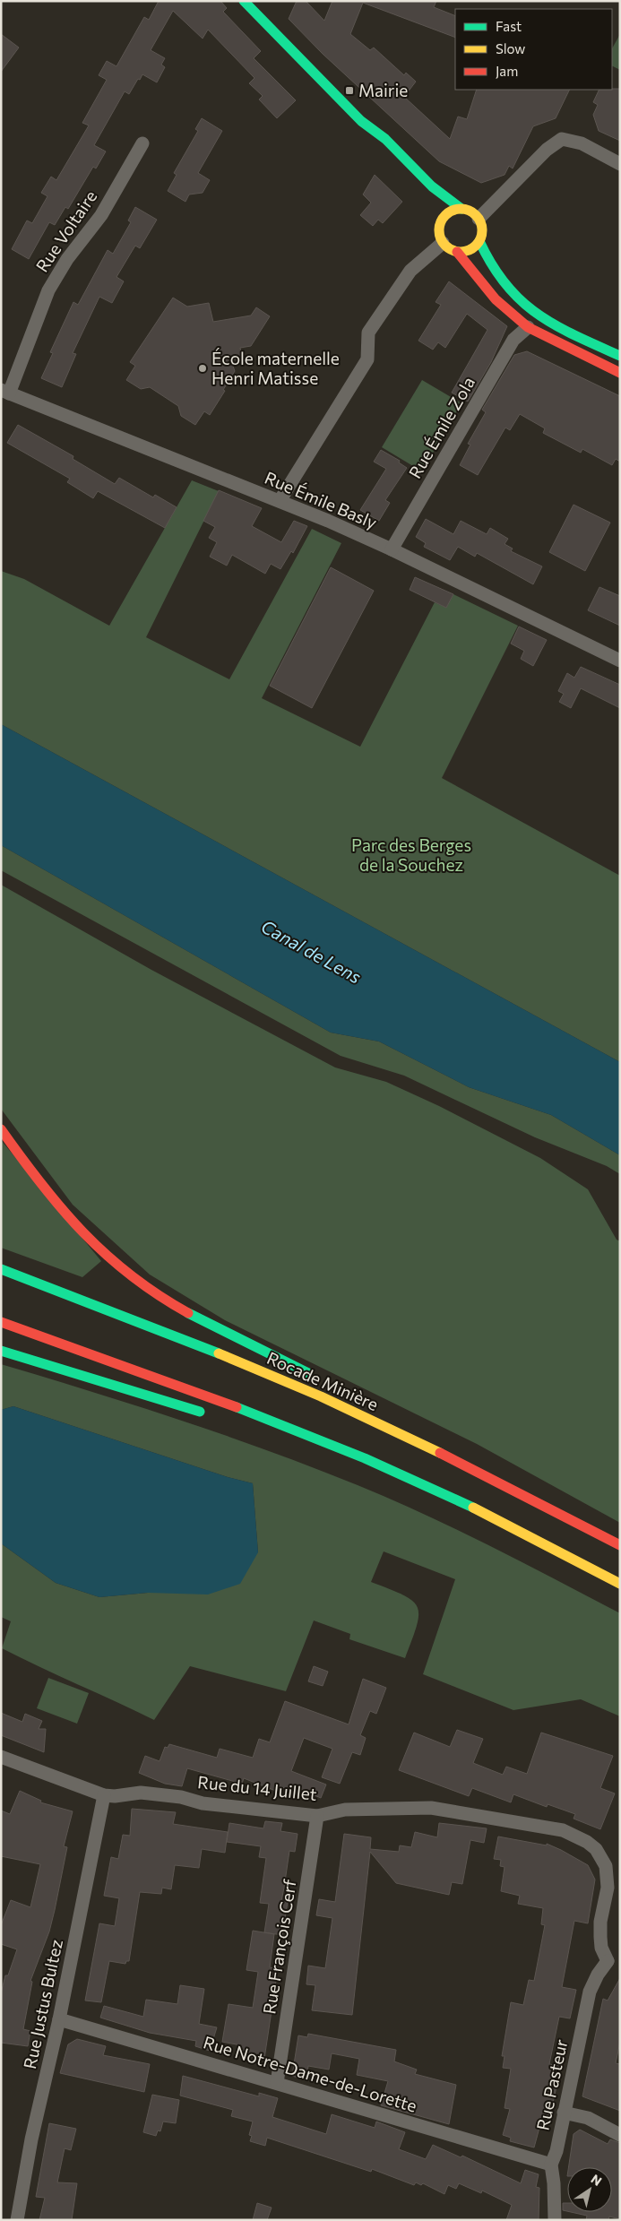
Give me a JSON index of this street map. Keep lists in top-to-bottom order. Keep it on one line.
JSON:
{"streets":{"main road":["Rocade Minière"],"street":["Rue Voltaire","Rue Émile Zola","Rue Émile Basly","Rue du 14 Juillet","Rue François Cerf","Rue Justus Bultez","Rue Notre-Dame-de-Lorette","Rue Pasteur"]},"crossings":[["Rue Voltaire","Rue Émile Basly"],["Rue Émile Zola","Rue Émile Basly"],["Rue du 14 Juillet","Rue François Cerf"],["Rue du 14 Juillet","Rue Justus Bultez"],["Rue du 14 Juillet","Rue Pasteur"],["Rue François Cerf","Rue Notre-Dame-de-Lorette"],["Rue Justus Bultez","Rue Notre-Dame-de-Lorette"],["Rue Notre-Dame-de-Lorette","Rue Pasteur"]],"water":["Canal de Lens"],"parks":["Parc des Berges de la Souchez"],"places":{"transit":["Mairie"],"other":["École maternelle Henri Matisse"]},"legend":["Fast","Slow","Jam"],"north":"top right"}
